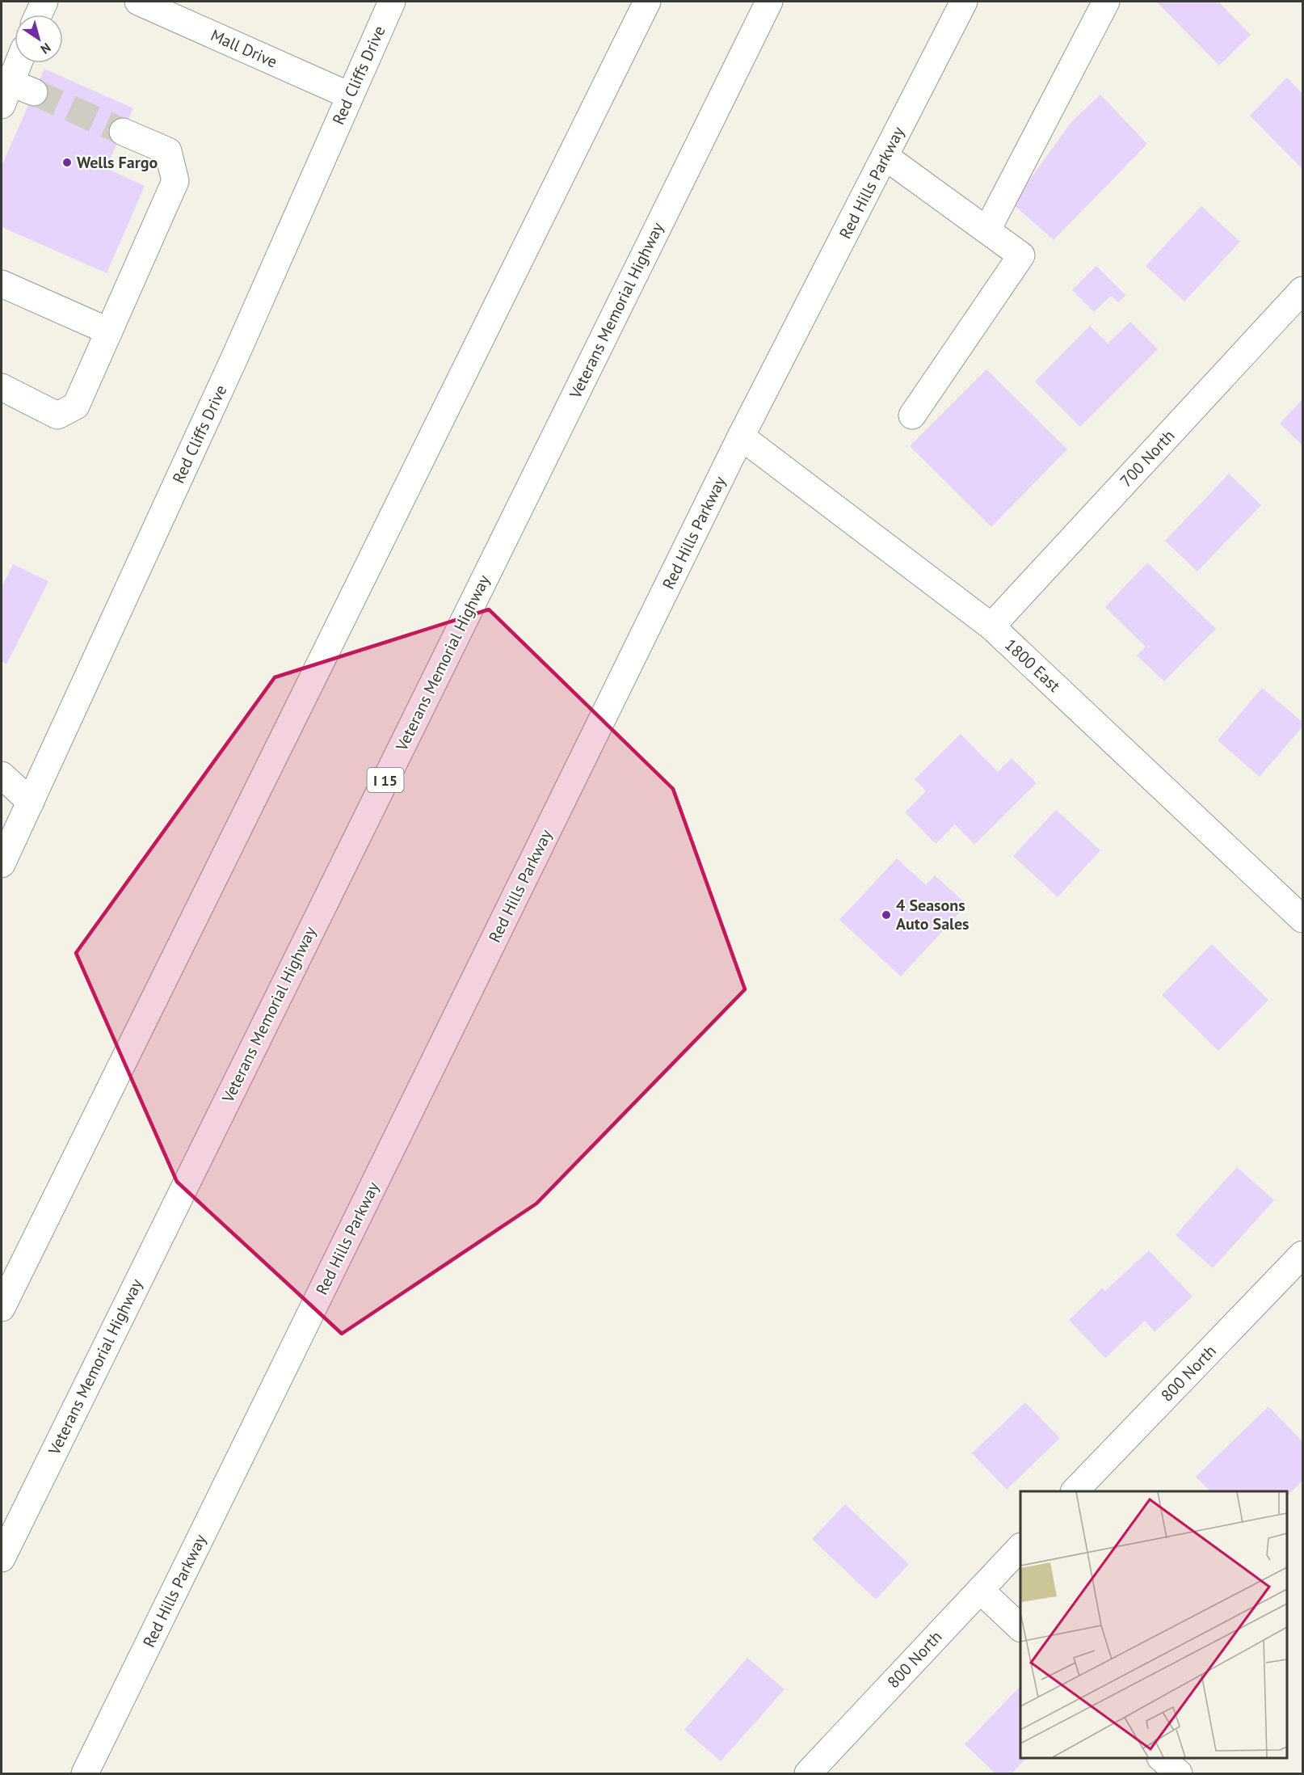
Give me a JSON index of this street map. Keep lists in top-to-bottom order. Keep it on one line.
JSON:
{"streets":{"main road":["Mall Drive","Red Cliffs Drive","Red Hills Parkway","Veterans Memorial Highway","700 North","1800 East","I 15","800 North"]},"crossings":[["Mall Drive","Red Cliffs Drive"],["Red Hills Parkway","1800 East"],["700 North","1800 East"]],"places":["Wells Fargo","4 Seasons Auto Sales"],"north":"bottom right"}
